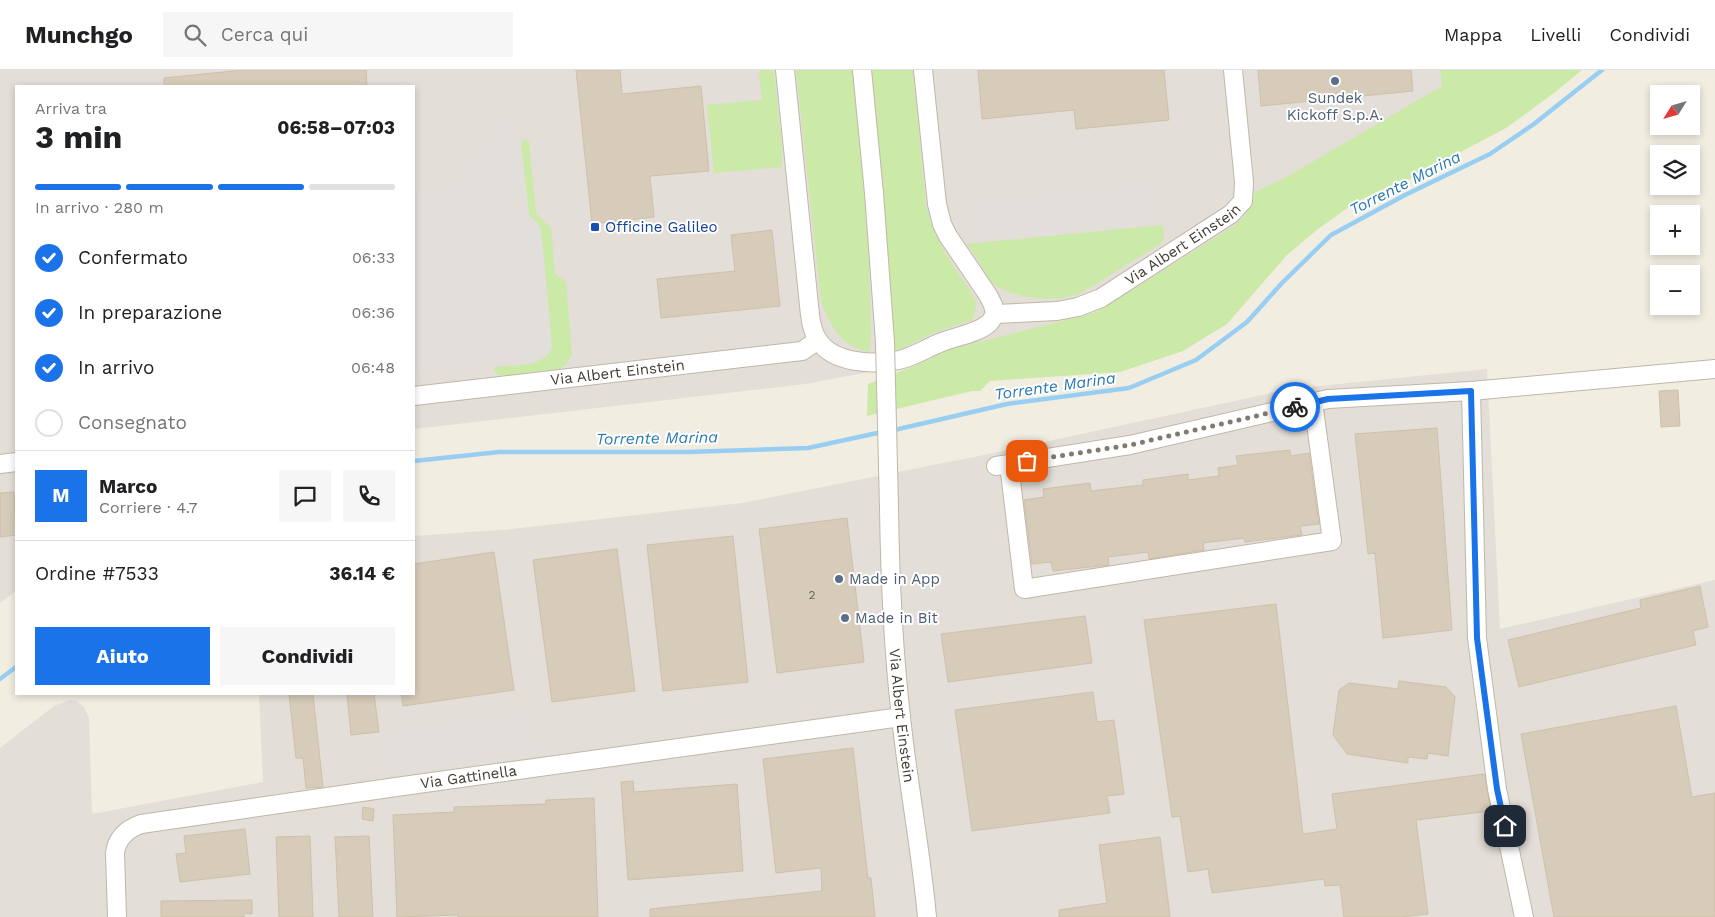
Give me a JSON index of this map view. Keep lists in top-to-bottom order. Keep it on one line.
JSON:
{"streets":{"street":["Via Albert Einstein","Via Gattinella"]},"crossings":[["Via Albert Einstein","Via Gattinella"]],"water":["Torrente Marina"],"places":{"other":["Sundek Kickoff S.p.A.","Made in App","Made in Bit"],"transit":["Officine Galileo"]},"house_numbers":["2"],"north":"bottom left","page":{"header":"Munchgo","search":"Cerca qui","nav":["Mappa","Livelli","Condividi"],"map_buttons":["+","−"],"heading":["3 min","Arriva tra","06:58–07:03"],"panel":["Marco","Corriere · 4.7","Ordine #7533","36.14 €"],"bar":"In arrivo · 280 m","list":[["Confermato","06:33"],["In preparazione","06:36"],["In arrivo","06:48"],"Consegnato"],"round":"M","buttons":["Aiuto","Condividi"]}}
